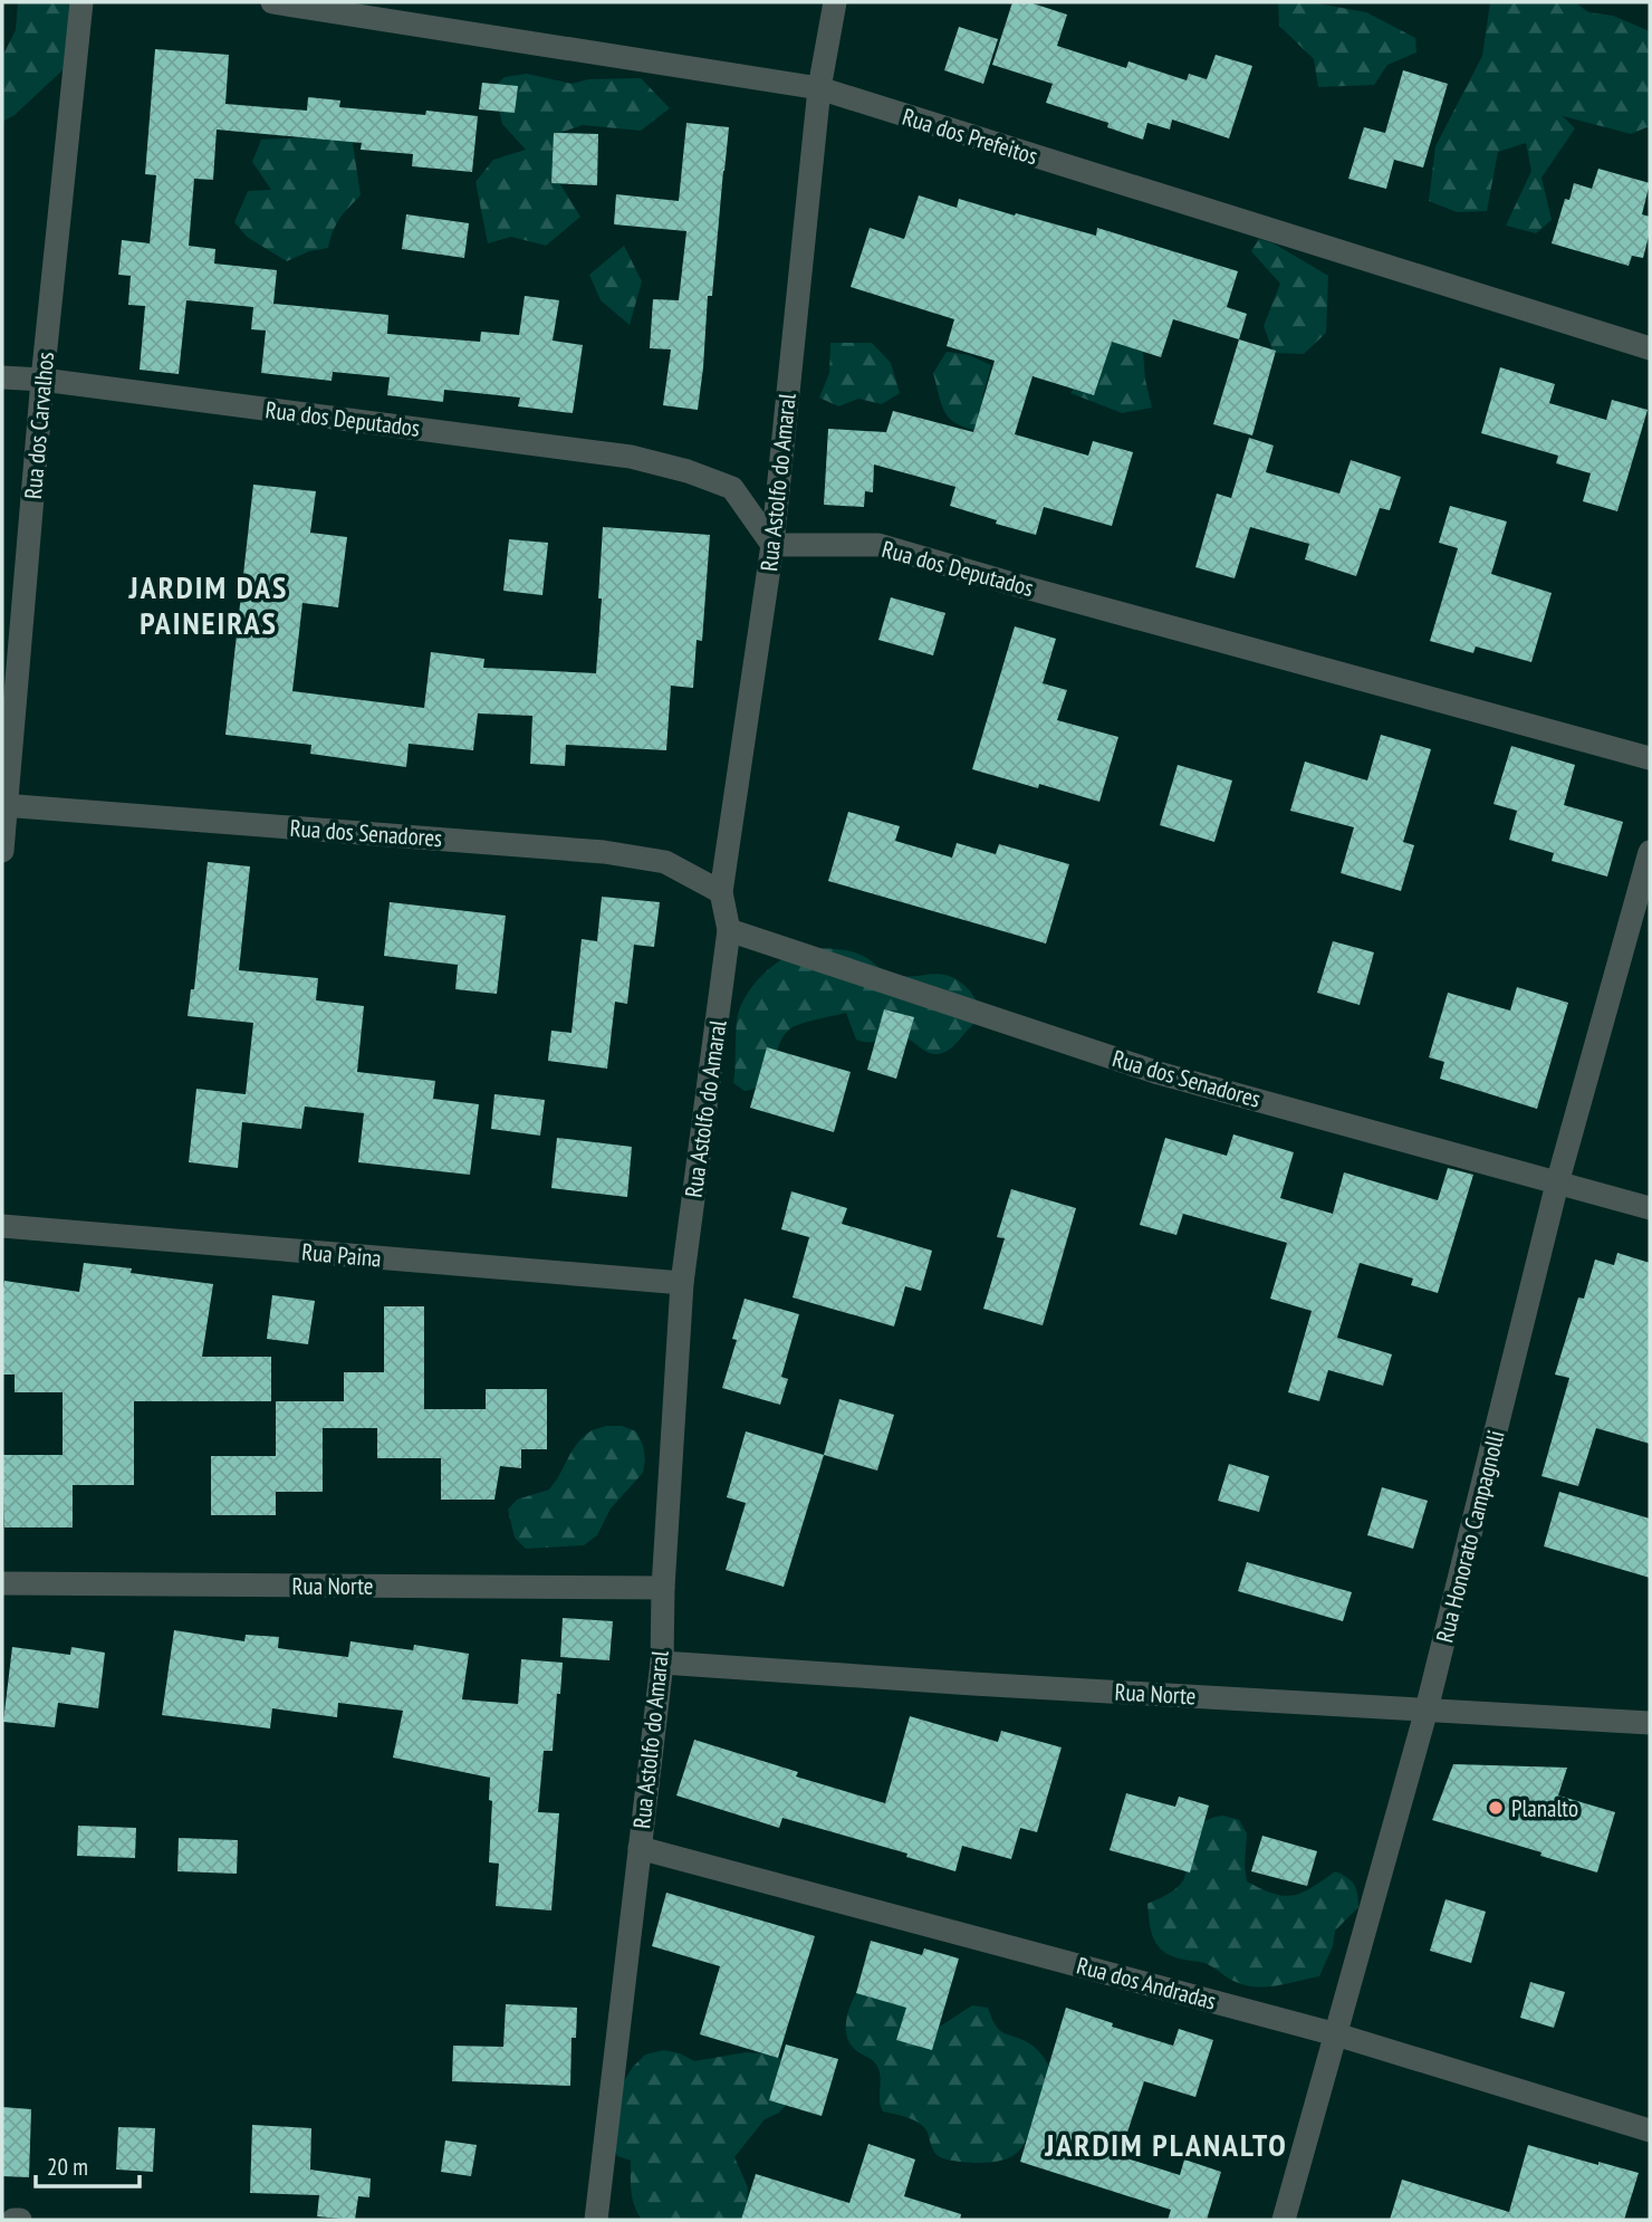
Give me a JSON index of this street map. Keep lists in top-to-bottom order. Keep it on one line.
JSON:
{"streets":{"street":["Rua dos Prefeitos","Rua dos Deputados","Rua dos Carvalhos","Rua Astolfo do Amaral","Rua dos Senadores","Rua Paina","Rua Honorato Campagnolli","Rua Norte","Rua dos Andradas"]},"crossings":[["Rua dos Prefeitos","Rua Astolfo do Amaral"],["Rua dos Deputados","Rua dos Carvalhos"],["Rua dos Deputados","Rua Astolfo do Amaral"],["Rua dos Carvalhos","Rua dos Senadores"],["Rua Astolfo do Amaral","Rua dos Senadores"],["Rua Astolfo do Amaral","Rua Paina"],["Rua Astolfo do Amaral","Rua Norte"],["Rua Astolfo do Amaral","Rua dos Andradas"],["Rua dos Senadores","Rua Honorato Campagnolli"],["Rua Honorato Campagnolli","Rua Norte"],["Rua Honorato Campagnolli","Rua dos Andradas"]],"districts":["JARDIM DAS PAINEIRAS","JARDIM PLANALTO"],"places":["Planalto"],"scale_bar":"20 m"}
